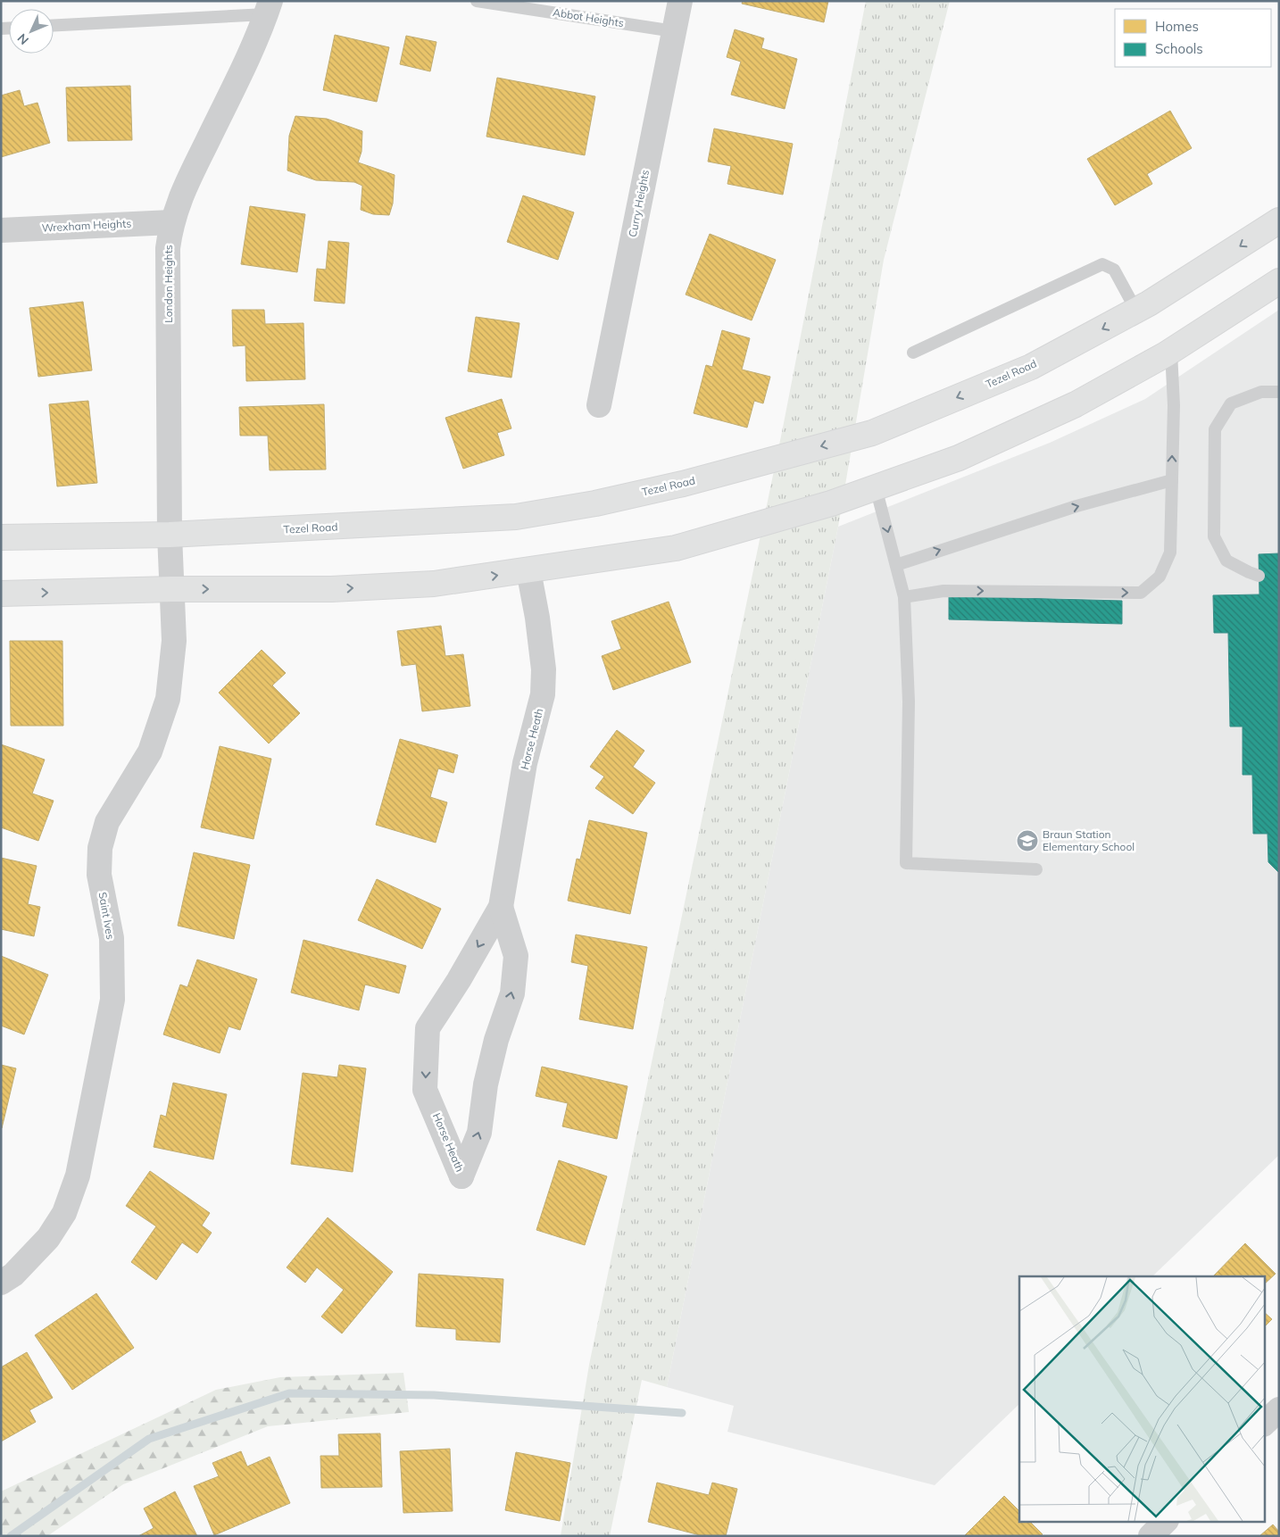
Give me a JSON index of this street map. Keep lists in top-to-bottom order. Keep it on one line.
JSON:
{"streets":{"main road":["Tezel Road"],"street":["Curry Heights","Wrexham Heights","London Heights","Horse Heath","Saint Ives"],"lane":["Abbot Heights"]},"crossings":[["Abbot Heights","Curry Heights"],["Wrexham Heights","London Heights"],["London Heights","Tezel Road"],["London Heights","Saint Ives"],["Tezel Road","Saint Ives"]],"places":{"school or university":["Braun Station Elementary School"]},"legend":["Homes","Schools"],"north":"bottom left"}
